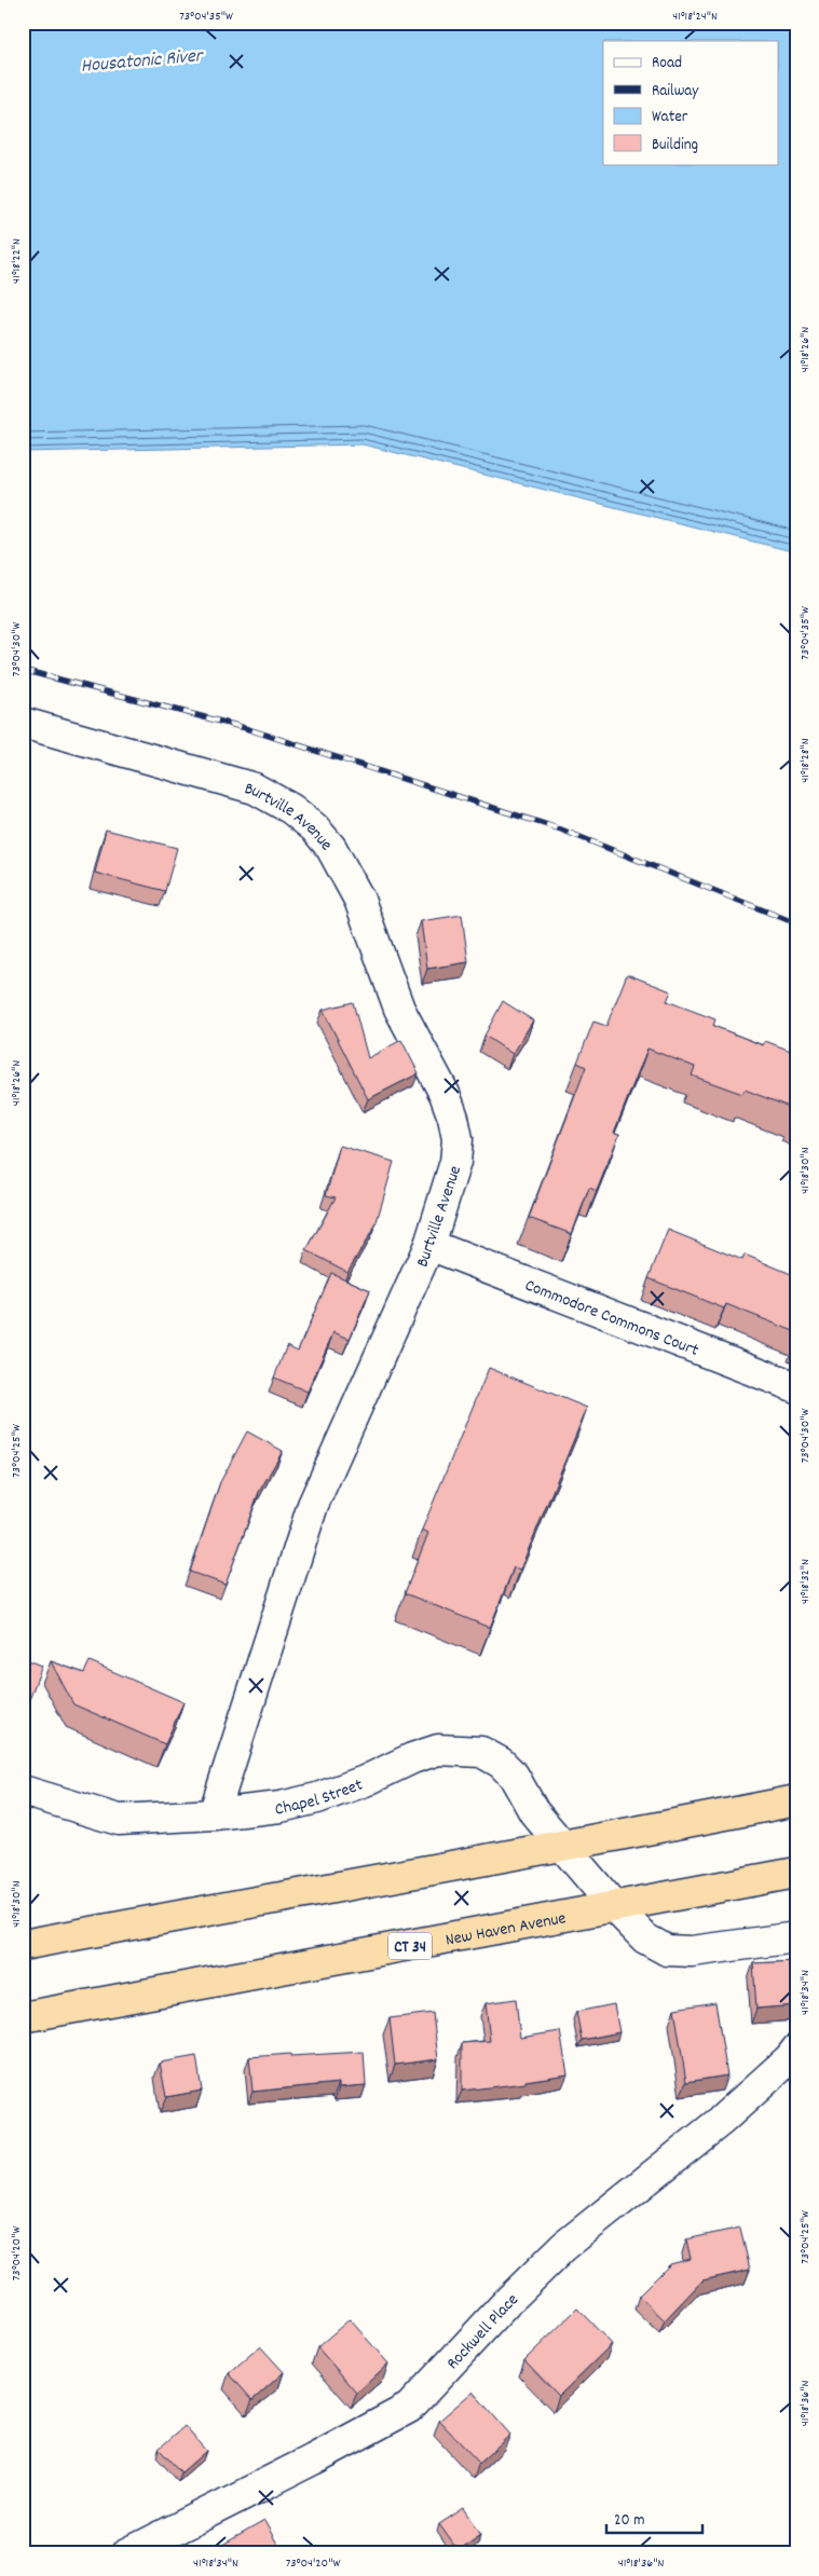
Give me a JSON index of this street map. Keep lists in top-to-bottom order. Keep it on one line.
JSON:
{"streets":{"highway":["New Haven Avenue","CT 34"],"street":["Burtville Avenue","Commodore Commons Court","Chapel Street","Rockwell Place"]},"crossings":[["Burtville Avenue","Commodore Commons Court"],["Burtville Avenue","Chapel Street"],["Chapel Street","New Haven Avenue"]],"water":["Housatonic River"],"legend":["Road","Railway","Water","Building"],"scale_bar":"20 m","coordinates":["73°04'35\"W","41°18'24\"N","41°18'22\"N","41°18'26\"N","73°04'30\"W","41°18'28\"N","41°18'30\"N","73°04'25\"W","41°18'32\"N","41°18'34\"N","73°04'20\"W","41°18'36\"N"]}
